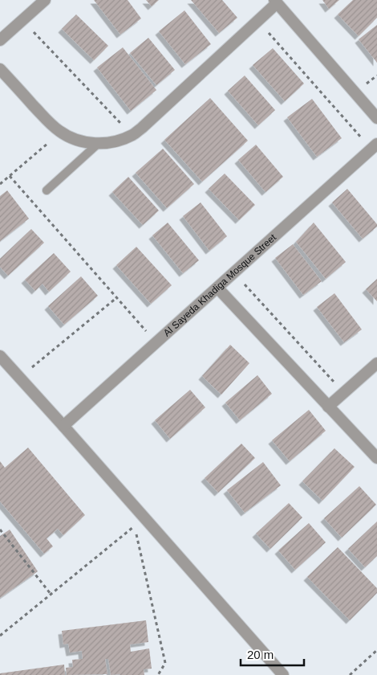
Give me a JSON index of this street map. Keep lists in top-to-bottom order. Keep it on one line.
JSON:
{"streets":{"street":["Al Sayeda Khadiga Mosque Street"]},"scale_bar":"20 m"}
